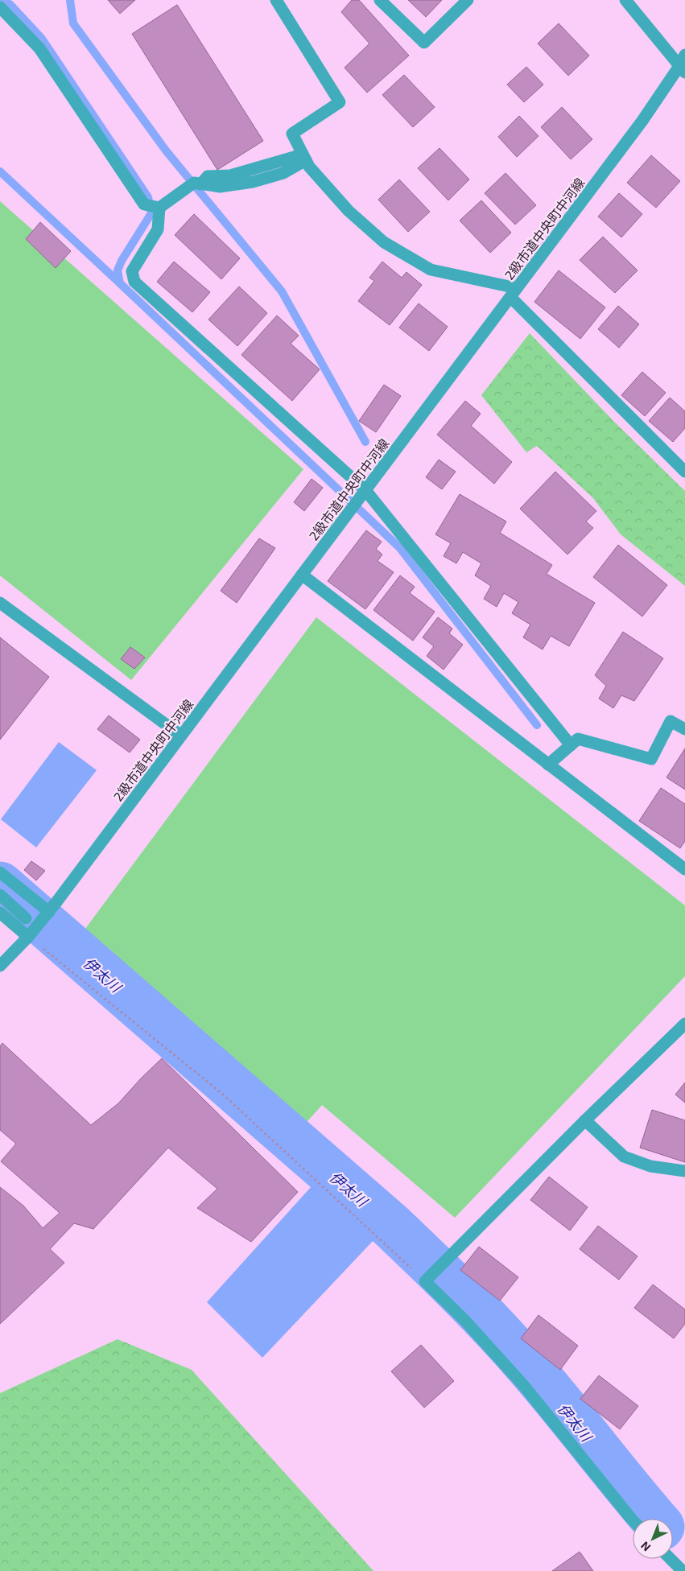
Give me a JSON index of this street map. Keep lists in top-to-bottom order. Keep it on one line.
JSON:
{"streets":{"street":["2級市道中央町中河線"]},"water":["伊太川"],"north":"bottom left"}
